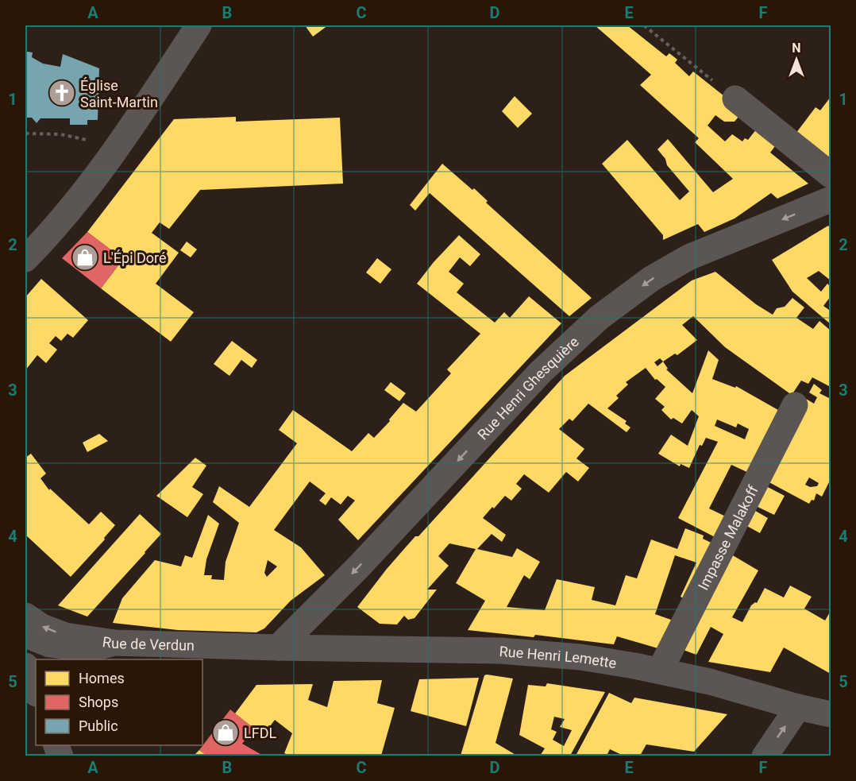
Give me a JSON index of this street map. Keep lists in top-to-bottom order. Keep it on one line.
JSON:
{"streets":{"street":["Rue Henri Ghesquière","Impasse Malakoff","Rue de Verdun","Rue Henri Lemette"]},"crossings":[["Rue Henri Ghesquière","Rue de Verdun"],["Rue Henri Ghesquière","Rue Henri Lemette"],["Impasse Malakoff","Rue Henri Lemette"],["Rue de Verdun","Rue Henri Lemette"]],"one_way":["Rue Henri Ghesquière","Rue de Verdun"],"places":{"church":["Église Saint-Martin"],"shop":["L'Épi Doré","LFDL"]},"legend":["Homes","Shops","Public"],"north":"top","grid":{"columns":["A","B","C","D","E","F"],"rows":["1","2","3","4","5"]}}
